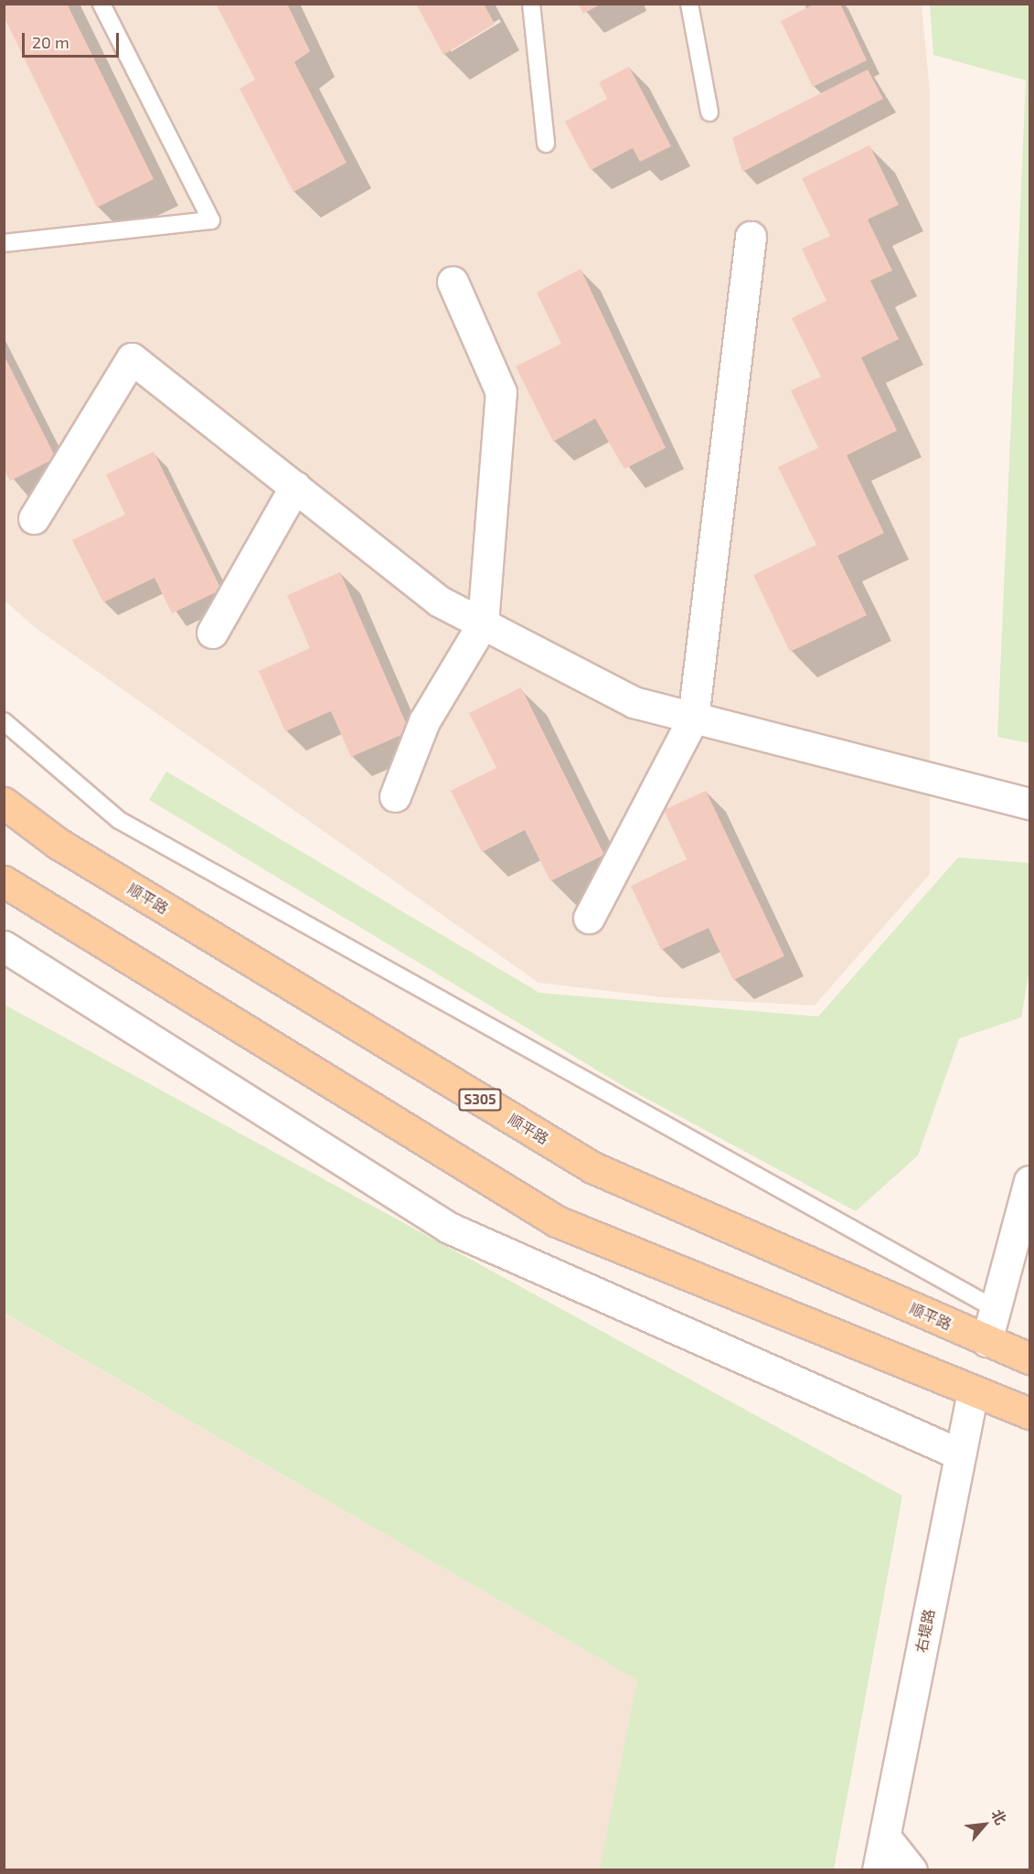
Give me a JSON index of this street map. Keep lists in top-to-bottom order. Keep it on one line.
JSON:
{"streets":{"main road":["顺平路","S305"],"street":["右堤路"]},"scale_bar":"20 m","north":"top right"}
